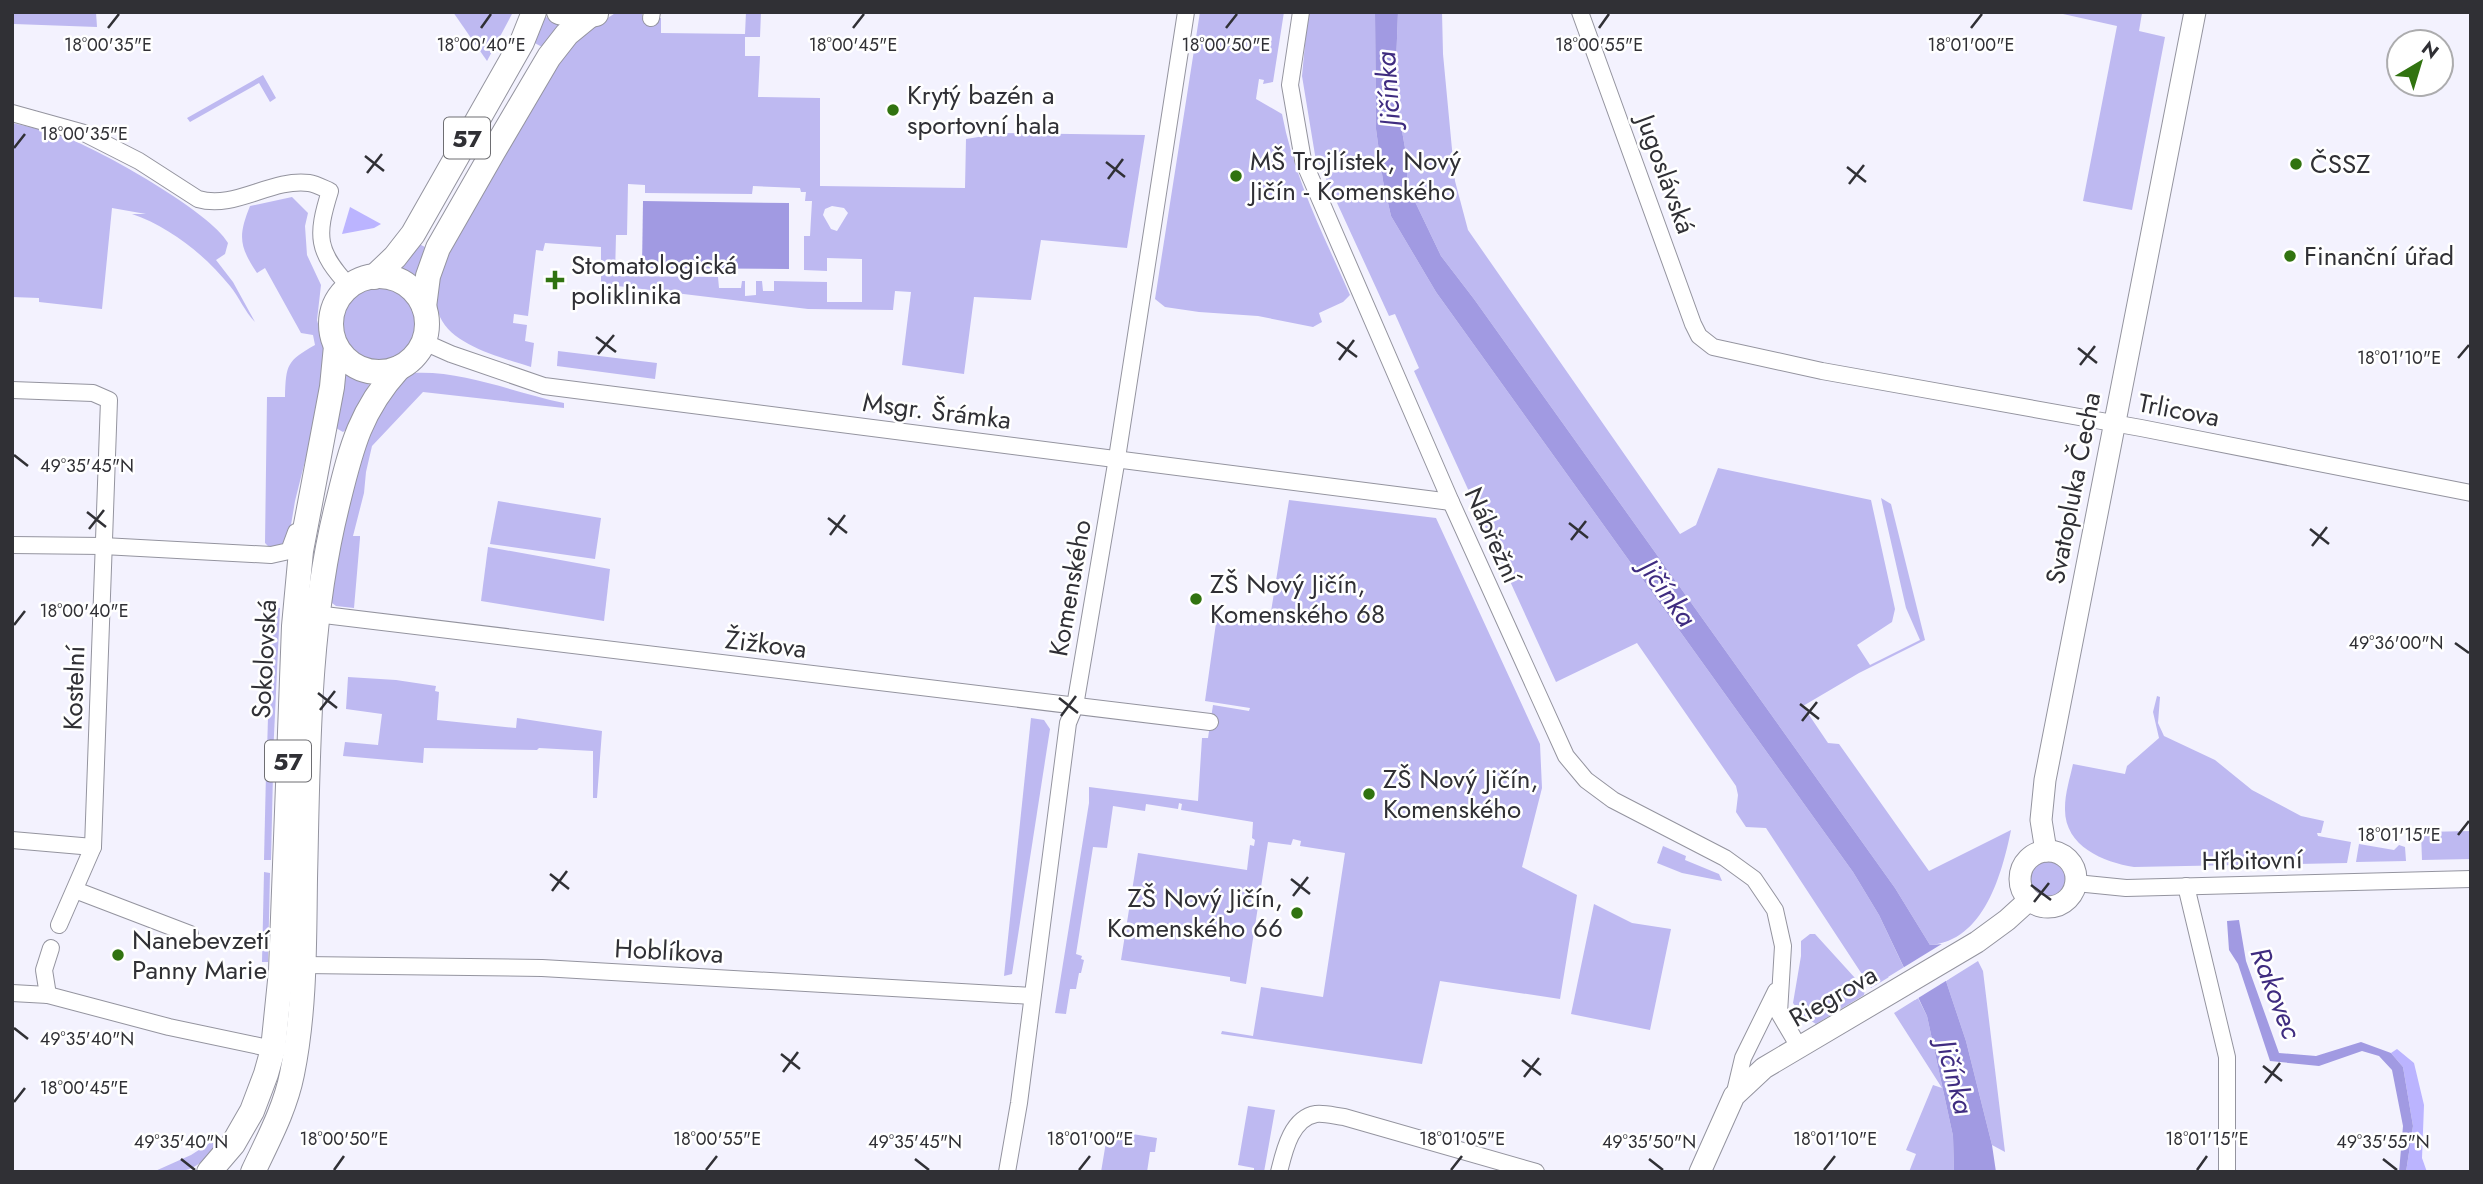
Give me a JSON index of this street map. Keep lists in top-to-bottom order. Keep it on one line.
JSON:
{"streets":{"main road":["57","Sokolovská"],"street":["Jugoslávská","Trlicova","Msgr. Šrámka","Svatopluka Čecha","Nábřežní","Komenského","Žižkova","Kostelní","Hřbitovní","Hoblíkova","Riegrova"]},"crossings":[["57","Msgr. Šrámka"],["57","Sokolovská"],["Jugoslávská","Trlicova"],["Trlicova","Svatopluka Čecha"],["Msgr. Šrámka","Nábřežní"],["Msgr. Šrámka","Komenského"],["Msgr. Šrámka","Sokolovská"],["Svatopluka Čecha","Hřbitovní"],["Svatopluka Čecha","Riegrova"],["Nábřežní","Riegrova"],["Komenského","Žižkova"],["Komenského","Hoblíkova"],["Žižkova","Sokolovská"],["Sokolovská","Hoblíkova"],["Hřbitovní","Riegrova"]],"water":["Jičínka","Rakovec"],"places":{"other":["Krytý bazén a sportovní hala","ČSSZ","MŠ Trojlístek, Nový Jičín - Komenského","Finanční úřad","ZŠ Nový Jičín, Komenského 68","ZŠ Nový Jičín, Komenského","ZŠ Nový Jičín, Komenského 66","Nanebevzetí Panny Marie"],"health":["Stomatologická poliklinika"]},"north":"top right","coordinates":["18°00'45\"E","18°00'55\"E","18°00'35\"E","18°00'40\"E","18°00'50\"E","18°01'00\"E","18°01'10\"E","49°35'45\"N","49°36'00\"N","18°01'15\"E","49°35'40\"N","18°01'05\"E","49°35'50\"N","49°35'55\"N"]}
